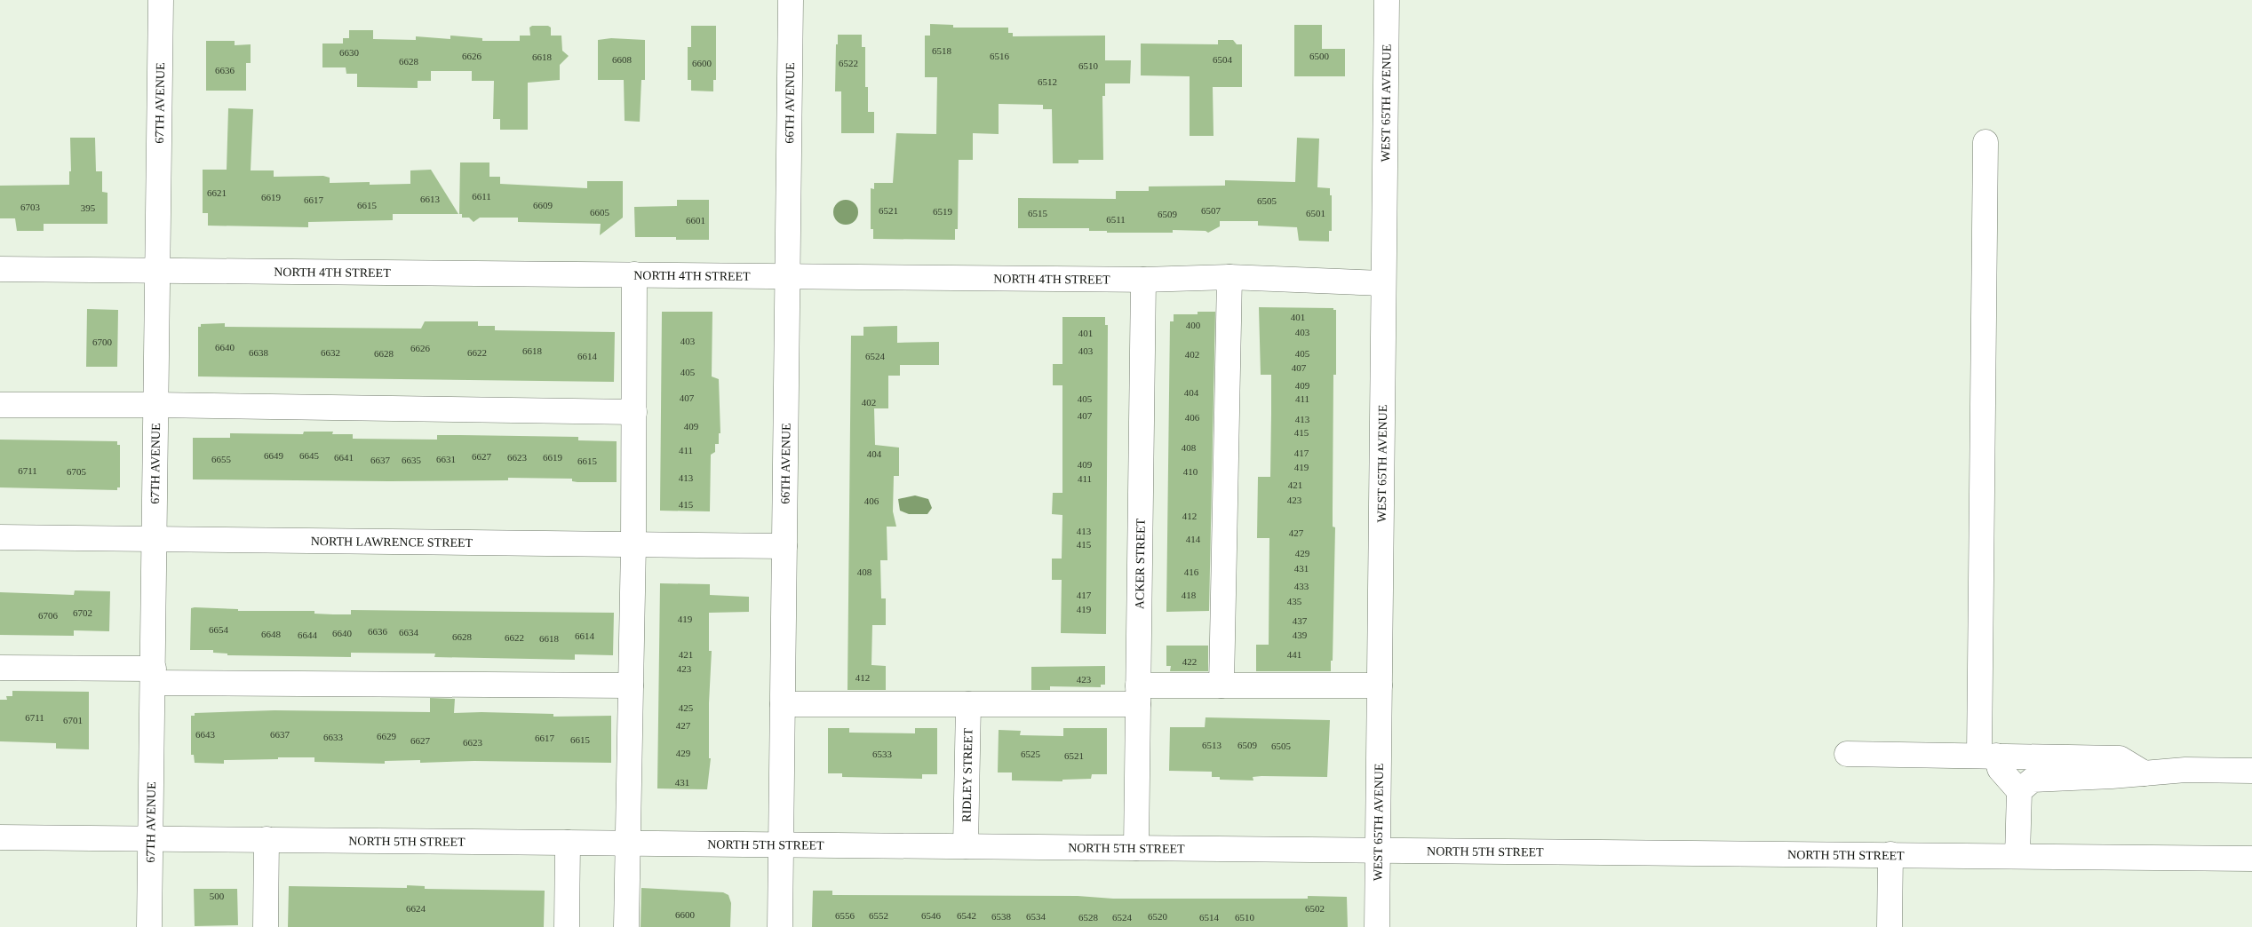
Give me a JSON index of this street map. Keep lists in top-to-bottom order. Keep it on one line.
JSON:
{"streets":{"street":["67TH AVENUE","66TH AVENUE","WEST 65TH AVENUE","NORTH 4TH STREET","NORTH LAWRENCE STREET","ACKER STREET","RIDLEY STREET","NORTH 5TH STREET"]},"crossings":[["67TH AVENUE","NORTH 4TH STREET"],["67TH AVENUE","NORTH LAWRENCE STREET"],["67TH AVENUE","NORTH 5TH STREET"],["66TH AVENUE","NORTH 4TH STREET"],["66TH AVENUE","NORTH LAWRENCE STREET"],["66TH AVENUE","NORTH 5TH STREET"],["WEST 65TH AVENUE","NORTH 4TH STREET"],["WEST 65TH AVENUE","NORTH 5TH STREET"],["NORTH 4TH STREET","ACKER STREET"],["ACKER STREET","NORTH 5TH STREET"],["RIDLEY STREET","NORTH 5TH STREET"]],"house_numbers":["6518","6630","6626","6516","6500","6618","6608","6504","6628","6600","6522","6510","6636","6512","6621","6611","6619","6613","6617","6505","6615","6609","6703","395","6521","6507","6519","6605","6515","6501","6509","6511","6601","401","400","403","401","403","6700","6640","6626","6618","403","6638","6632","6622","6628","405","402","6614","6524","407","405","409","404","407","405","411","402","407","406","413","409","415","408","411","417","404","6649","6645","6627","6641","6623","6619","6655","6631","6637","6635","6615","409","419","6711","6705","410","413","411","421","423","406","415","412","413","427","414","415","429","431","408","416","433","417","418","435","419","6702","6706","419","437","6654","6636","6634","6640","6648","6644","439","6614","6628","6622","6618","421","441","422","423","412","423","425","6711","6701","427","6643","6637","6629","6633","6617","6615","6627","6623","6513","6509","6505","429","6533","6525","6521","431","500","6624","6502","6600","6556","6552","6546","6542","6538","6534","6520","6528","6524","6514","6510"]}
